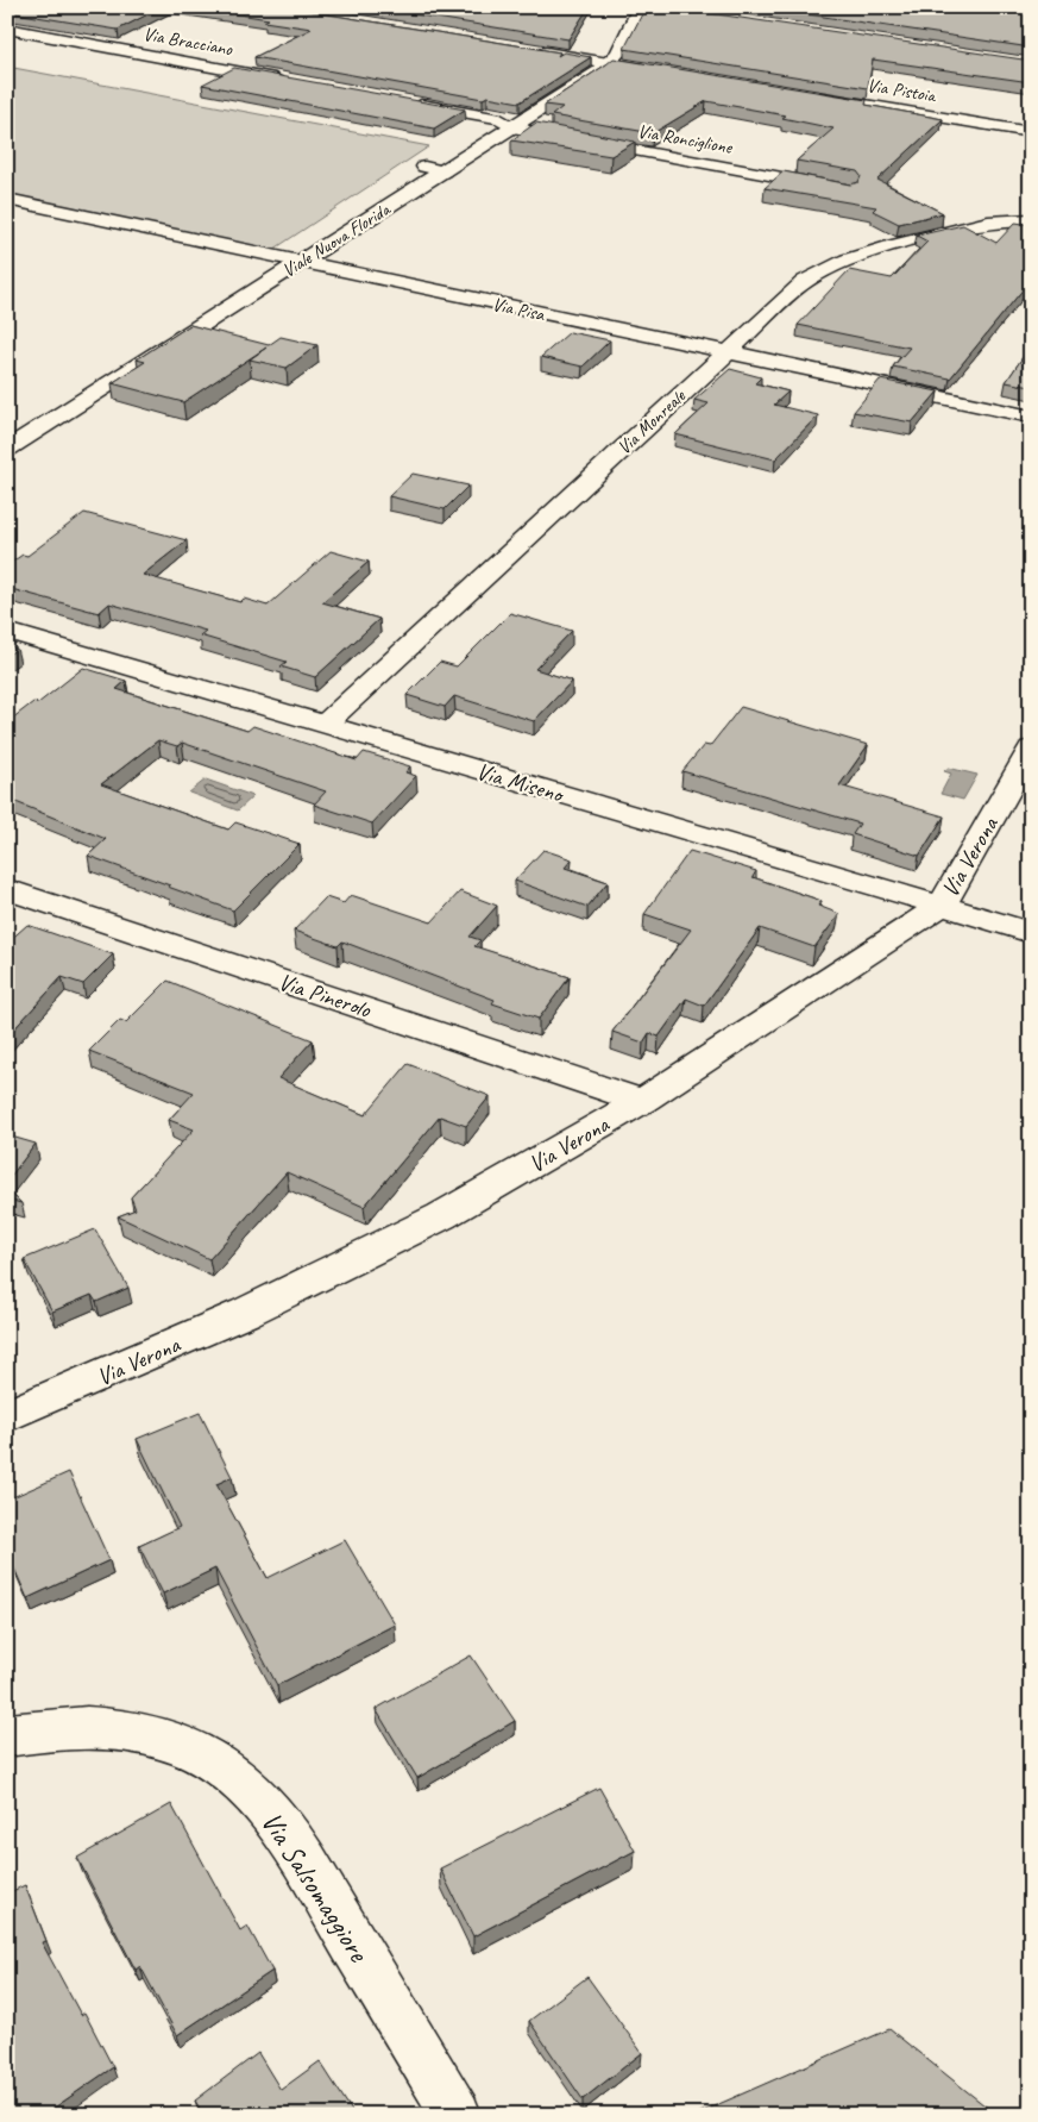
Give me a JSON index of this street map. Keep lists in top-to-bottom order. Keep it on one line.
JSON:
{"streets":{"street":["Via Bracciano","Via Pistoia","Via Ronciglione","Viale Nuova Florida","Via Pisa","Via Monreale","Via Miseno","Via Verona","Via Pinerolo","Via Salsomaggiore"]},"crossings":[["Via Ronciglione","Viale Nuova Florida"],["Viale Nuova Florida","Via Pisa"],["Via Pisa","Via Monreale"],["Via Monreale","Via Miseno"],["Via Miseno","Via Verona"],["Via Verona","Via Pinerolo"]]}
